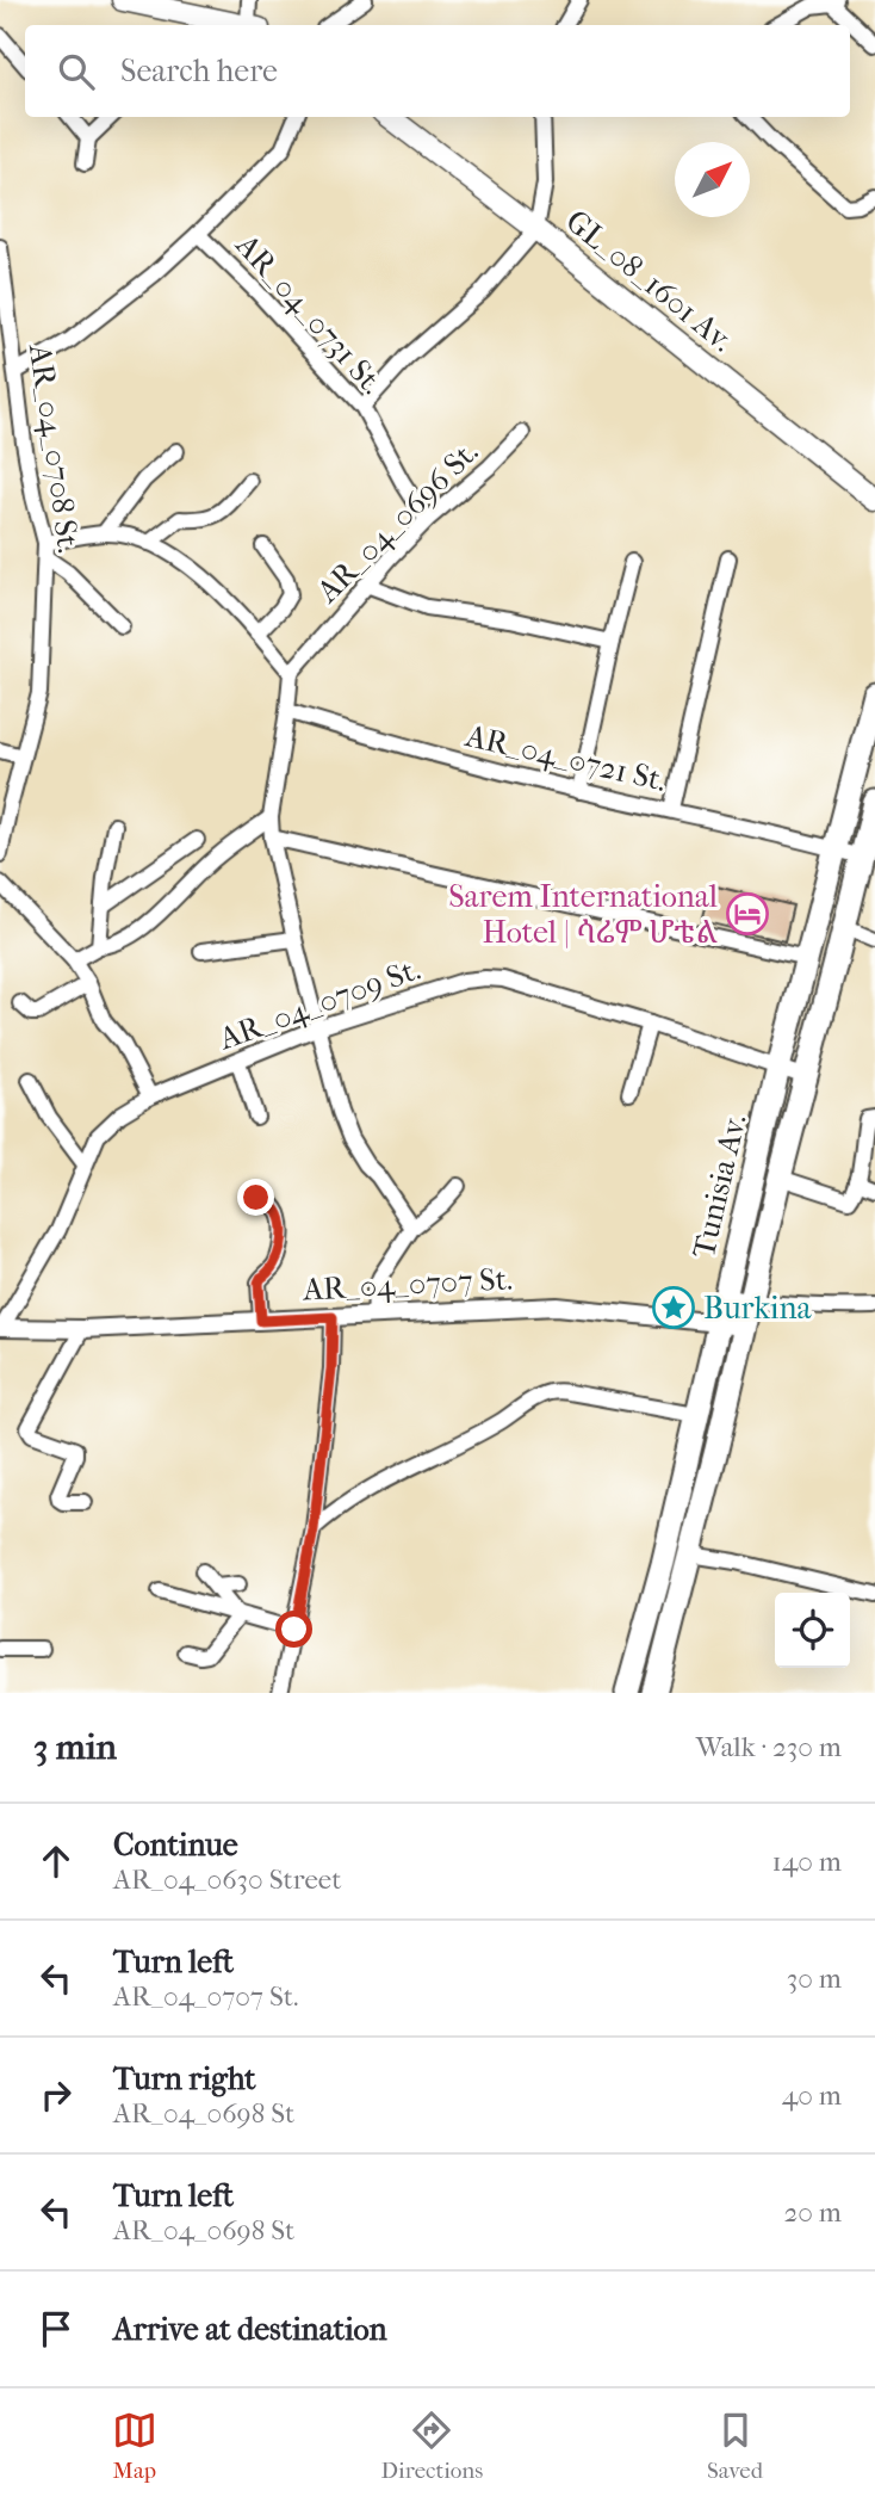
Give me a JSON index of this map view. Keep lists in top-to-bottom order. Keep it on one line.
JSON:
{"streets":{"main road":["GL_08_1601 Av.","Tunisia Av."],"street":["AR_04_0731 St.","AR_04_0708 St.","AR_04_0696 St.","AR_04_0721 St.","AR_04_0709 St.","AR_04_0707 St."]},"crossings":[["AR_04_0731 St.","AR_04_0696 St."],["AR_04_0721 St.","Tunisia Av."],["AR_04_0709 St.","Tunisia Av."],["AR_04_0709 St.","AR_04_0707 St."],["Tunisia Av.","AR_04_0707 St."]],"places":{"hotel":["Sarem International Hotel | ሳሬም ሆቴል"],"place":["Burkina"]},"north":"top right","page":{"search":"Search here","heading":["3 min","Walk · 230 m"],"list":[["Continue","AR_04_0630 Street","140 m"],["Turn left","AR_04_0707 St.","30 m"],["Turn right","AR_04_0698 St","40 m"],["Turn left","AR_04_0698 St","20 m"],"Arrive at destination"],"nav":["Map","Directions","Saved"]}}
